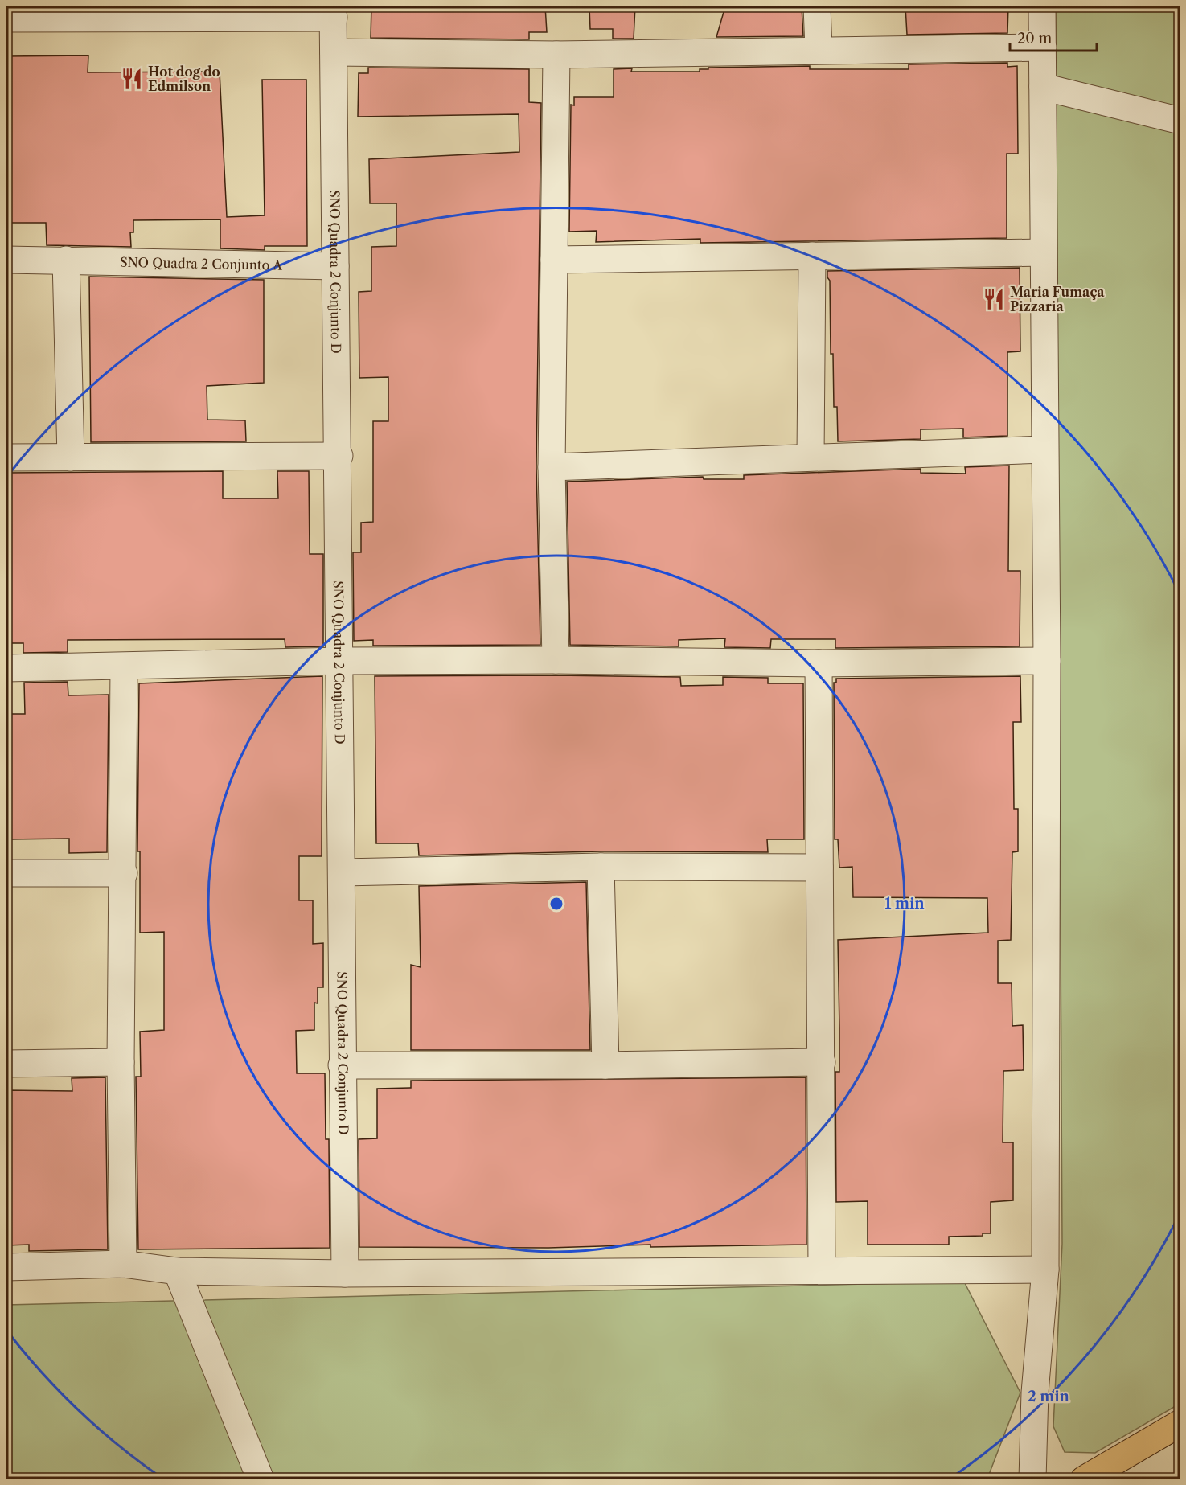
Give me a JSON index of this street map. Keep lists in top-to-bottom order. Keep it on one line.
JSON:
{"streets":{"street":["SNO Quadra 2 Conjunto A","SNO Quadra 2 Conjunto D"]},"crossings":[["SNO Quadra 2 Conjunto A","SNO Quadra 2 Conjunto D"]],"places":{"restaurant":["Hot dog do Edmilson","Maria Fumaça Pizzaria"]},"scale_bar":"20 m","rings":["1 min","2 min"]}
